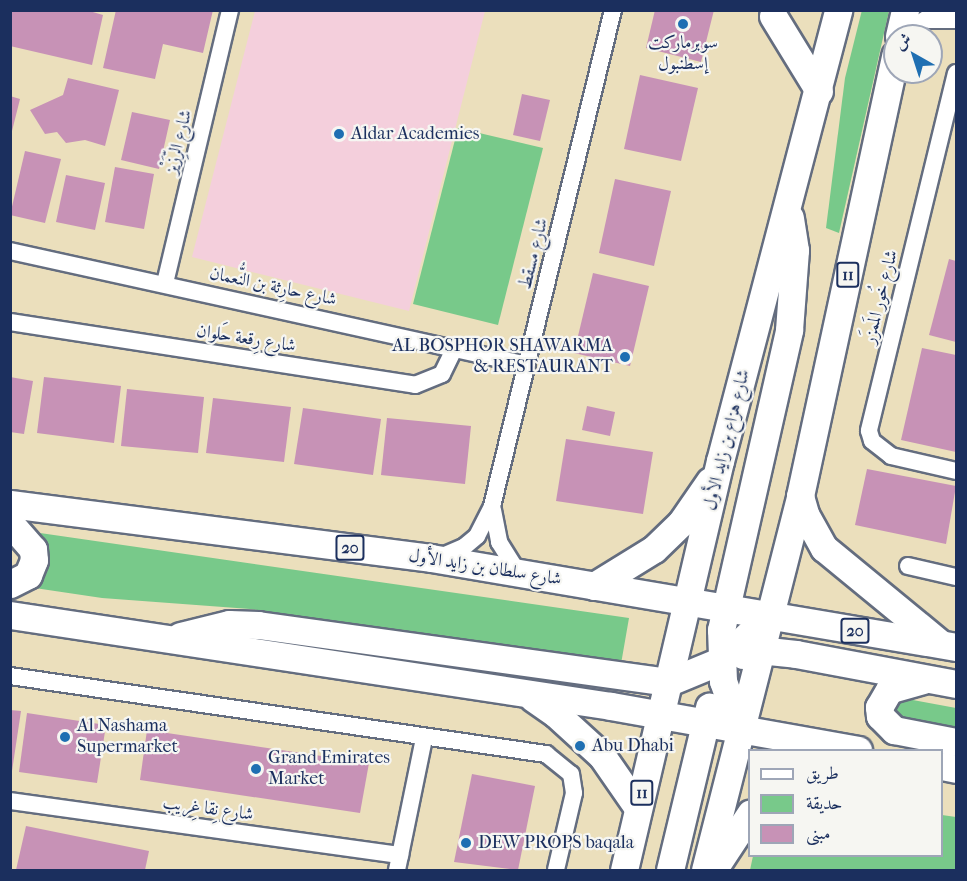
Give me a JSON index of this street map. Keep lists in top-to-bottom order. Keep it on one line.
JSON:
{"streets":{"main road":["11","شارع هزاع بن زايد الأول","20","شارع سلطان بن زايد الأول"],"street":["شارع الرِّزَيْز","شارع مسقط","شارع حارِثة بن النُّعمان","شارع خُور المَمزَر","شارع رِقعة حَلوان","شارع نِقا غِريب"]},"crossings":[["شارع الرِّزَيْز","شارع حارِثة بن النُّعمان"],["شارع مسقط","شارع حارِثة بن النُّعمان"],["شارع مسقط","شارع سلطان بن زايد الأول"],["11","شارع سلطان بن زايد الأول"],["شارع حارِثة بن النُّعمان","شارع رِقعة حَلوان"],["شارع هزاع بن زايد الأول","شارع سلطان بن زايد الأول"]],"places":["سوبرماركت إسطنبول","Aldar Academies","AL BOSPHOR SHAWARMA & RESTAURANT","Al Nashama Supermarket","Abu Dhabi","Grand Emirates Market","DEW PROPS baqala"],"legend":["طريق","حديقة","مبنى"],"north":"top left"}
